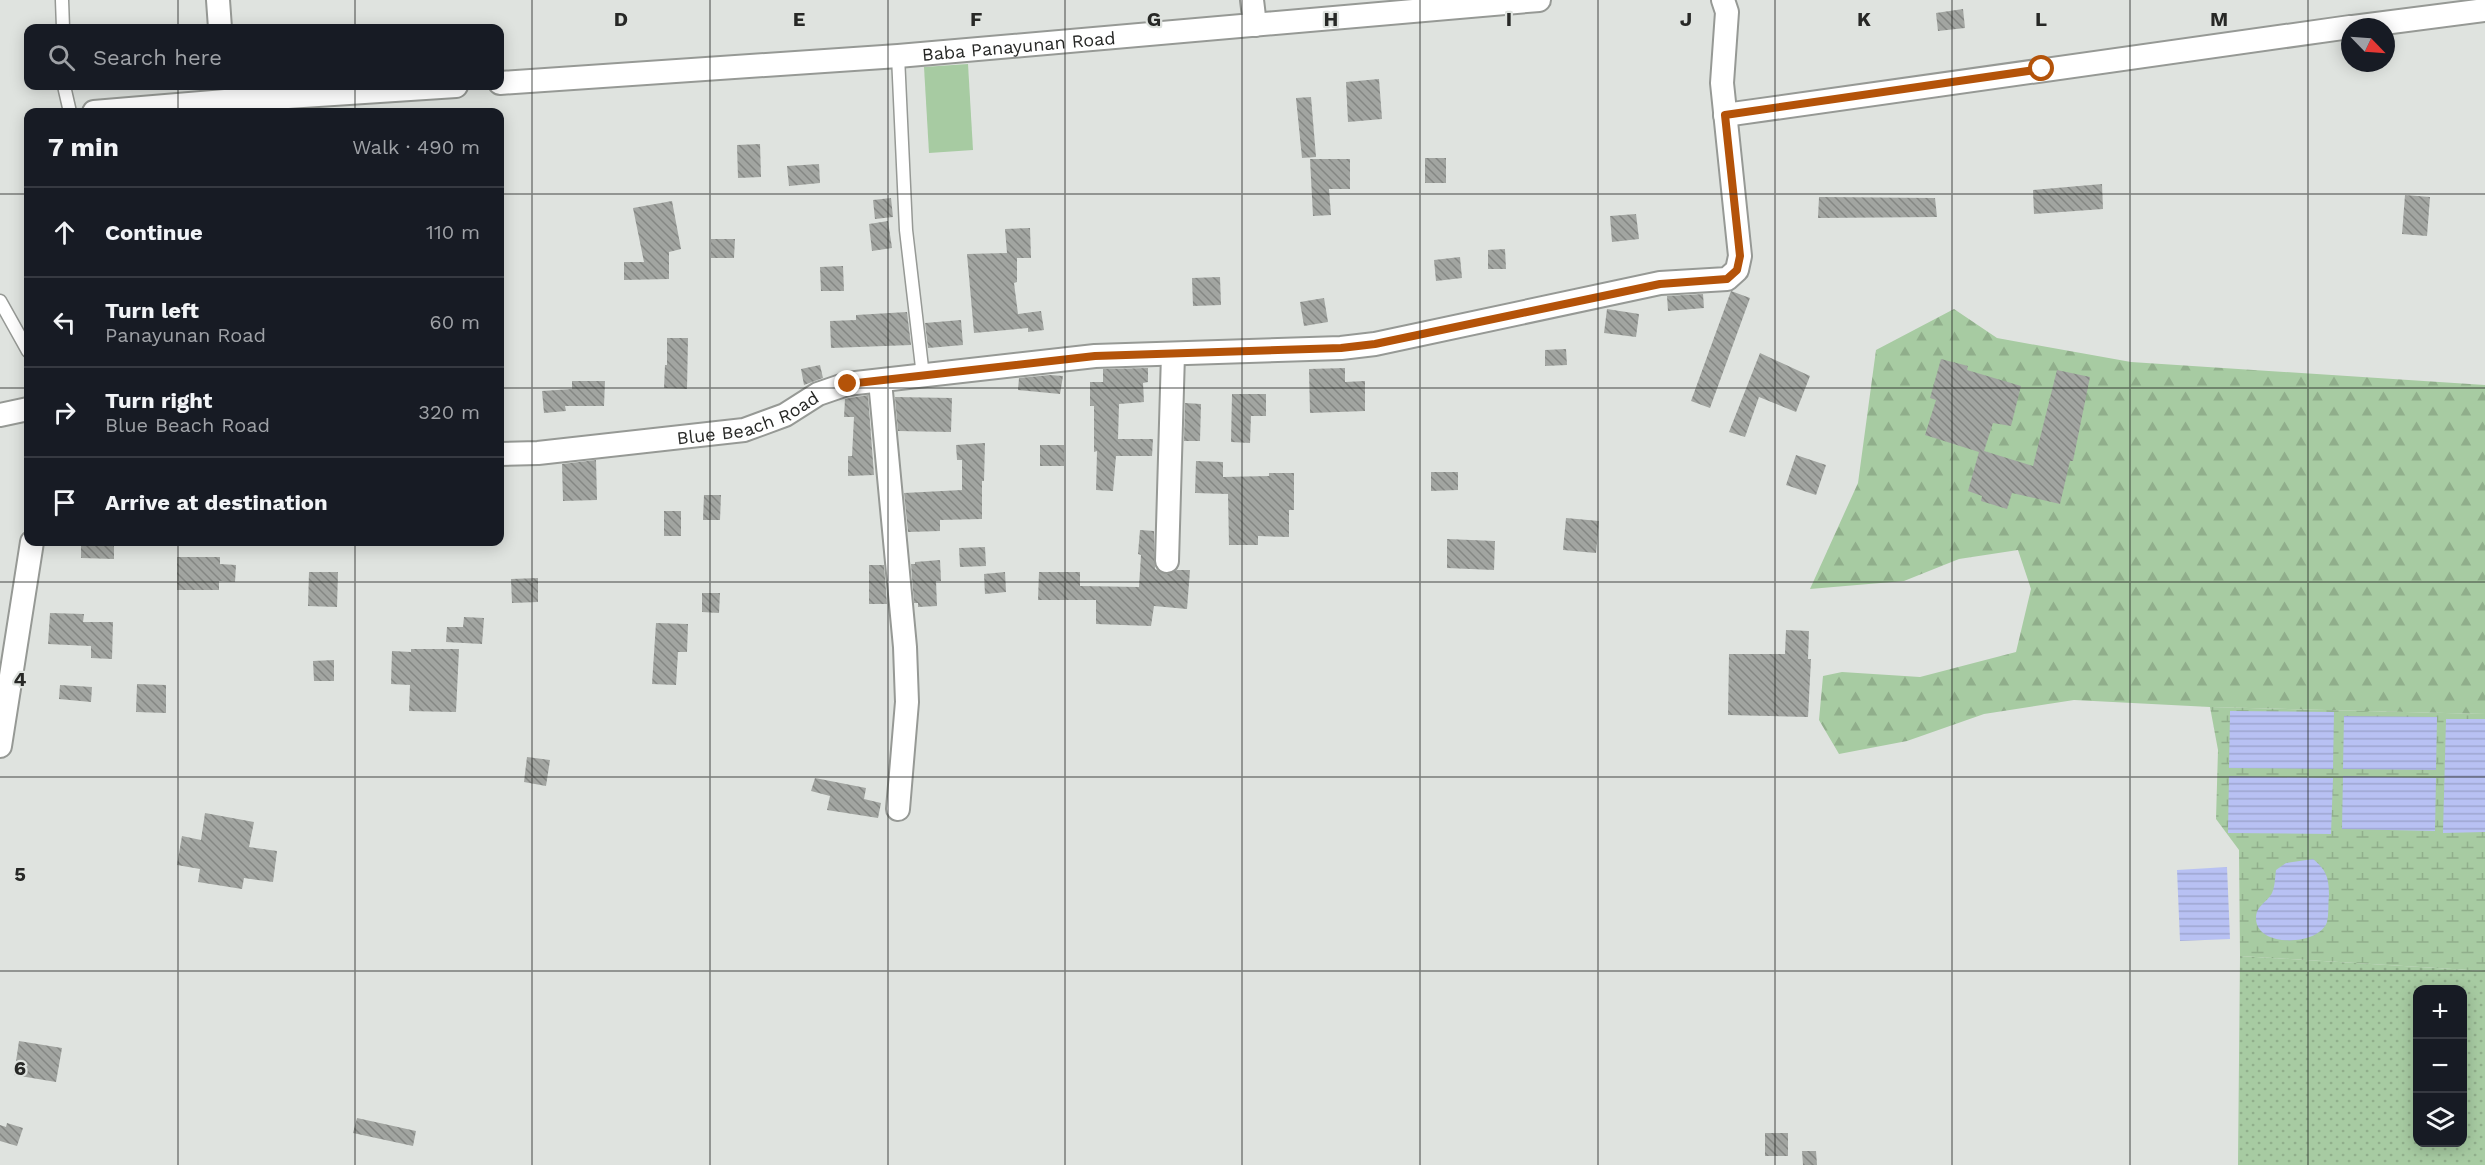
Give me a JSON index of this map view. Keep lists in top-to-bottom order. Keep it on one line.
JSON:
{"streets":{"street":["Baba Panayunan Road","Blue Beach Road"]},"north":"bottom right","page":{"search":"Search here","heading":["7 min","Walk · 490 m"],"list":[["Continue","110 m"],["Turn left","Panayunan Road","60 m"],["Turn right","Blue Beach Road","320 m"],"Arrive at destination"],"map_buttons":["+","−"]},"grid":{"columns":["D","E","F","G","H","I","J","K","L","M"],"rows":["4","5","6"]}}
